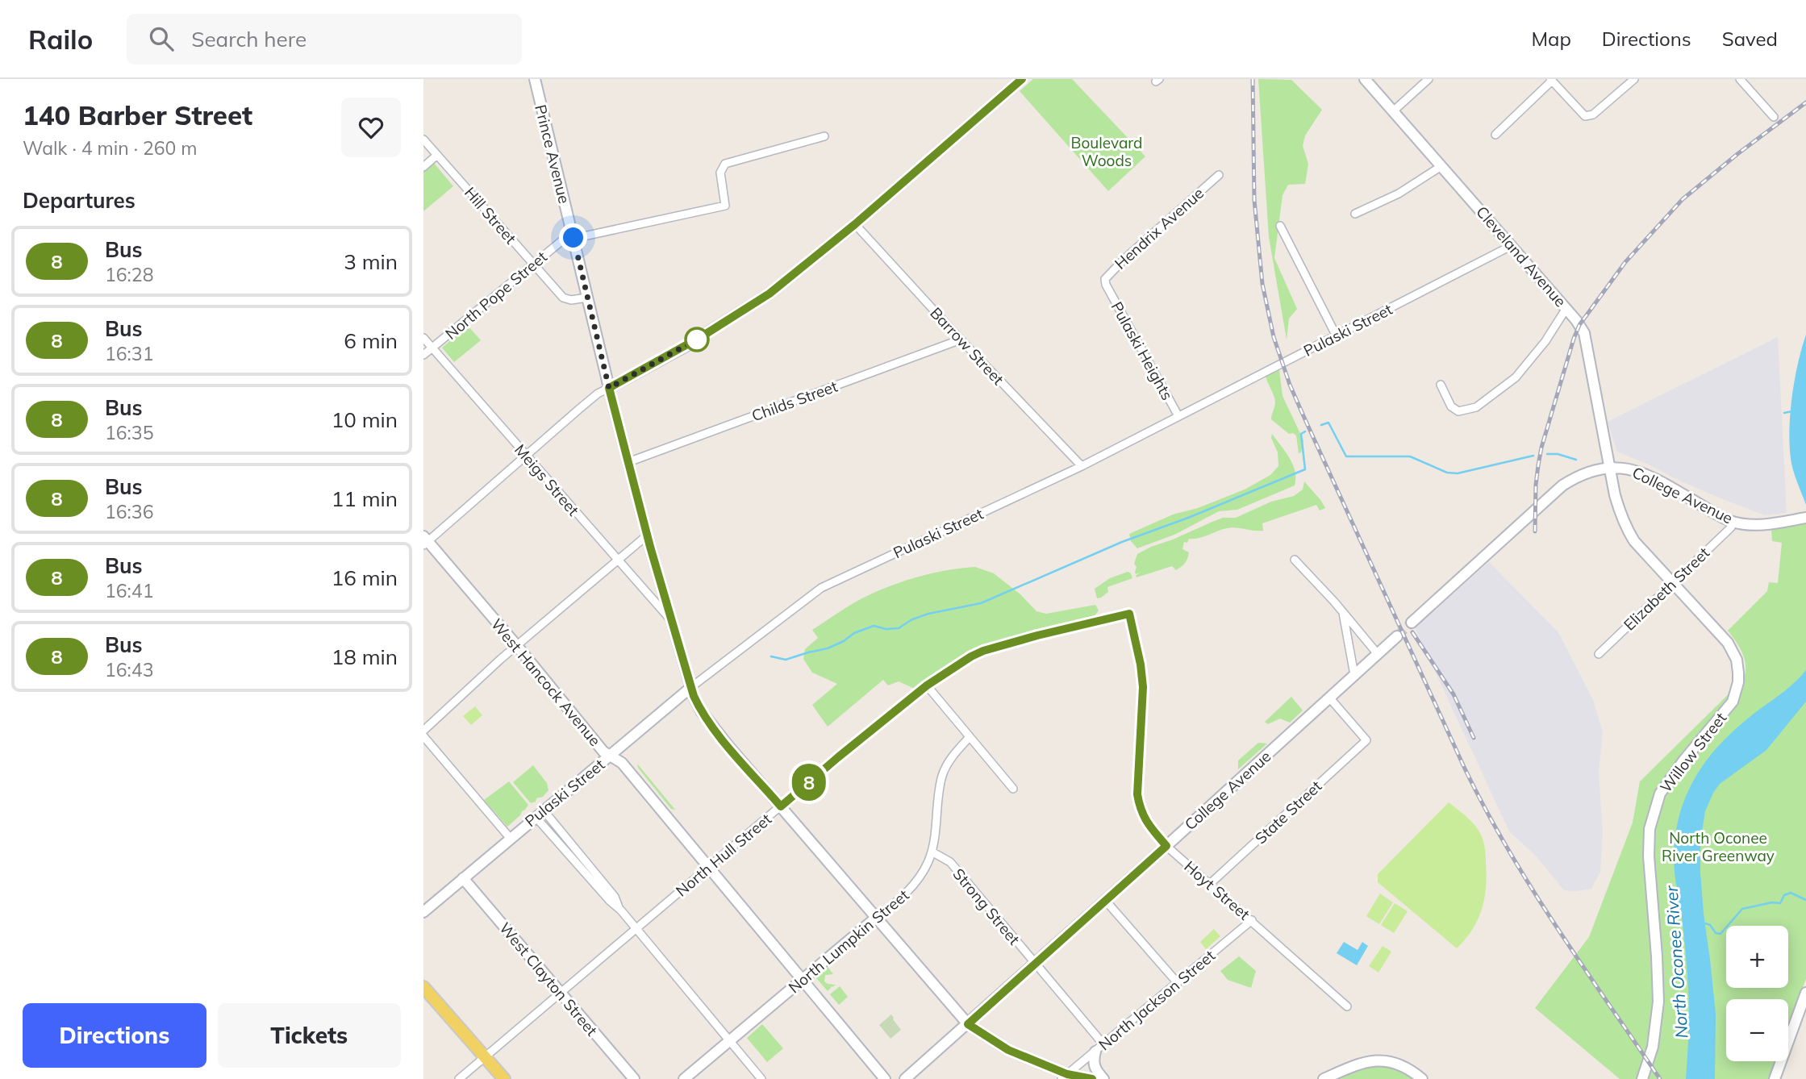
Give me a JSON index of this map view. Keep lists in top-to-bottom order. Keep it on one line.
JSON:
{"streets":{"street":["Prince Avenue","Hill Street","Hendrix Avenue","Cleveland Avenue","North Pope Street","Pulaski Street","Barrow Street","Pulaski Heights","Childs Street","Meigs Street","College Avenue","Elizabeth Street","West Hancock Avenue","Willow Street","State Street","North Hull Street","Hoyt Street","Strong Street","North Lumpkin Street","West Clayton Street","North Jackson Street"]},"crossings":[["Prince Avenue","Hill Street"],["Prince Avenue","North Pope Street"],["Prince Avenue","Pulaski Street"],["Prince Avenue","Childs Street"],["Prince Avenue","Meigs Street"],["Prince Avenue","College Avenue"],["Prince Avenue","North Hull Street"],["Prince Avenue","North Lumpkin Street"],["Prince Avenue","North Jackson Street"],["Hill Street","North Pope Street"],["Hendrix Avenue","Pulaski Heights"],["Cleveland Avenue","Pulaski Street"],["Cleveland Avenue","College Avenue"],["Cleveland Avenue","Willow Street"],["North Pope Street","Meigs Street"],["Pulaski Street","Barrow Street"],["Pulaski Street","Pulaski Heights"],["Pulaski Street","West Hancock Avenue"],["Pulaski Street","West Clayton Street"],["Barrow Street","Childs Street"],["College Avenue","Elizabeth Street"],["College Avenue","Willow Street"],["College Avenue","State Street"],["College Avenue","Hoyt Street"],["College Avenue","Strong Street"],["Elizabeth Street","Willow Street"],["West Hancock Avenue","North Hull Street"],["West Hancock Avenue","North Lumpkin Street"],["State Street","Hoyt Street"],["North Hull Street","Hoyt Street"],["North Hull Street","West Clayton Street"],["Hoyt Street","North Jackson Street"],["Strong Street","North Lumpkin Street"],["Strong Street","North Jackson Street"]],"water":["North Oconee River"],"parks":["Boulevard Woods","North Oconee River Greenway"],"lines":["bus line 8"],"page":{"header":"Railo","search":"Search here","nav":["Map","Directions","Saved"],"heading":[["140 Barber Street","Walk · 4 min · 260 m"],"Departures"],"on_map":"8","list":[{"mark":"8","name":"Bus","note":"16:28","value":"3 min"},{"mark":"8","name":"Bus","note":"16:31","value":"6 min"},{"mark":"8","name":"Bus","note":"16:35","value":"10 min"},{"mark":"8","name":"Bus","note":"16:36","value":"11 min"},{"mark":"8","name":"Bus","note":"16:41","value":"16 min"},{"mark":"8","name":"Bus","note":"16:43","value":"18 min"}],"map_buttons":["+","−"],"buttons":["Directions","Tickets"]}}
